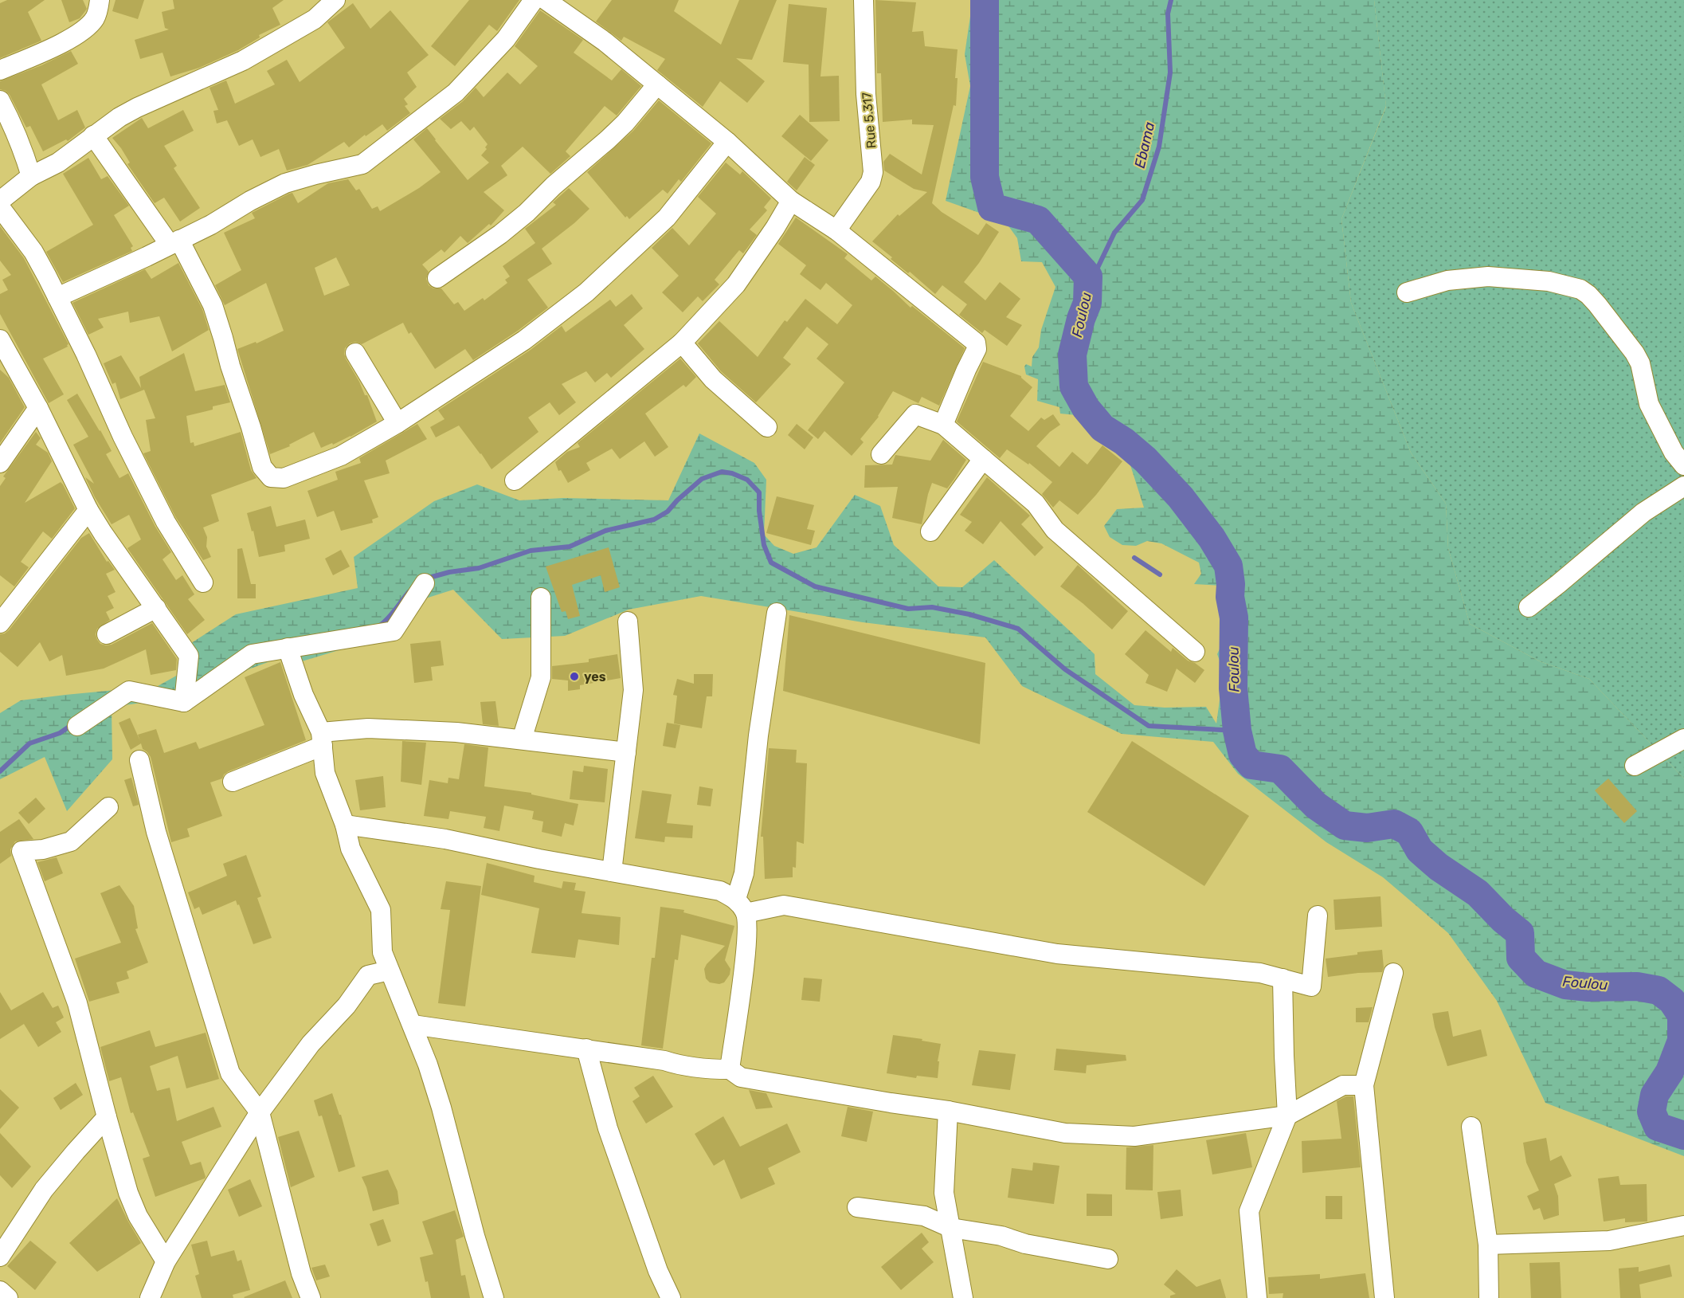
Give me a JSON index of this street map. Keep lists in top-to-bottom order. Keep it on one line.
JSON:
{"streets":{"street":["Rue 5.317"]},"water":["Ebama","Foulou"],"places":["yes"]}
